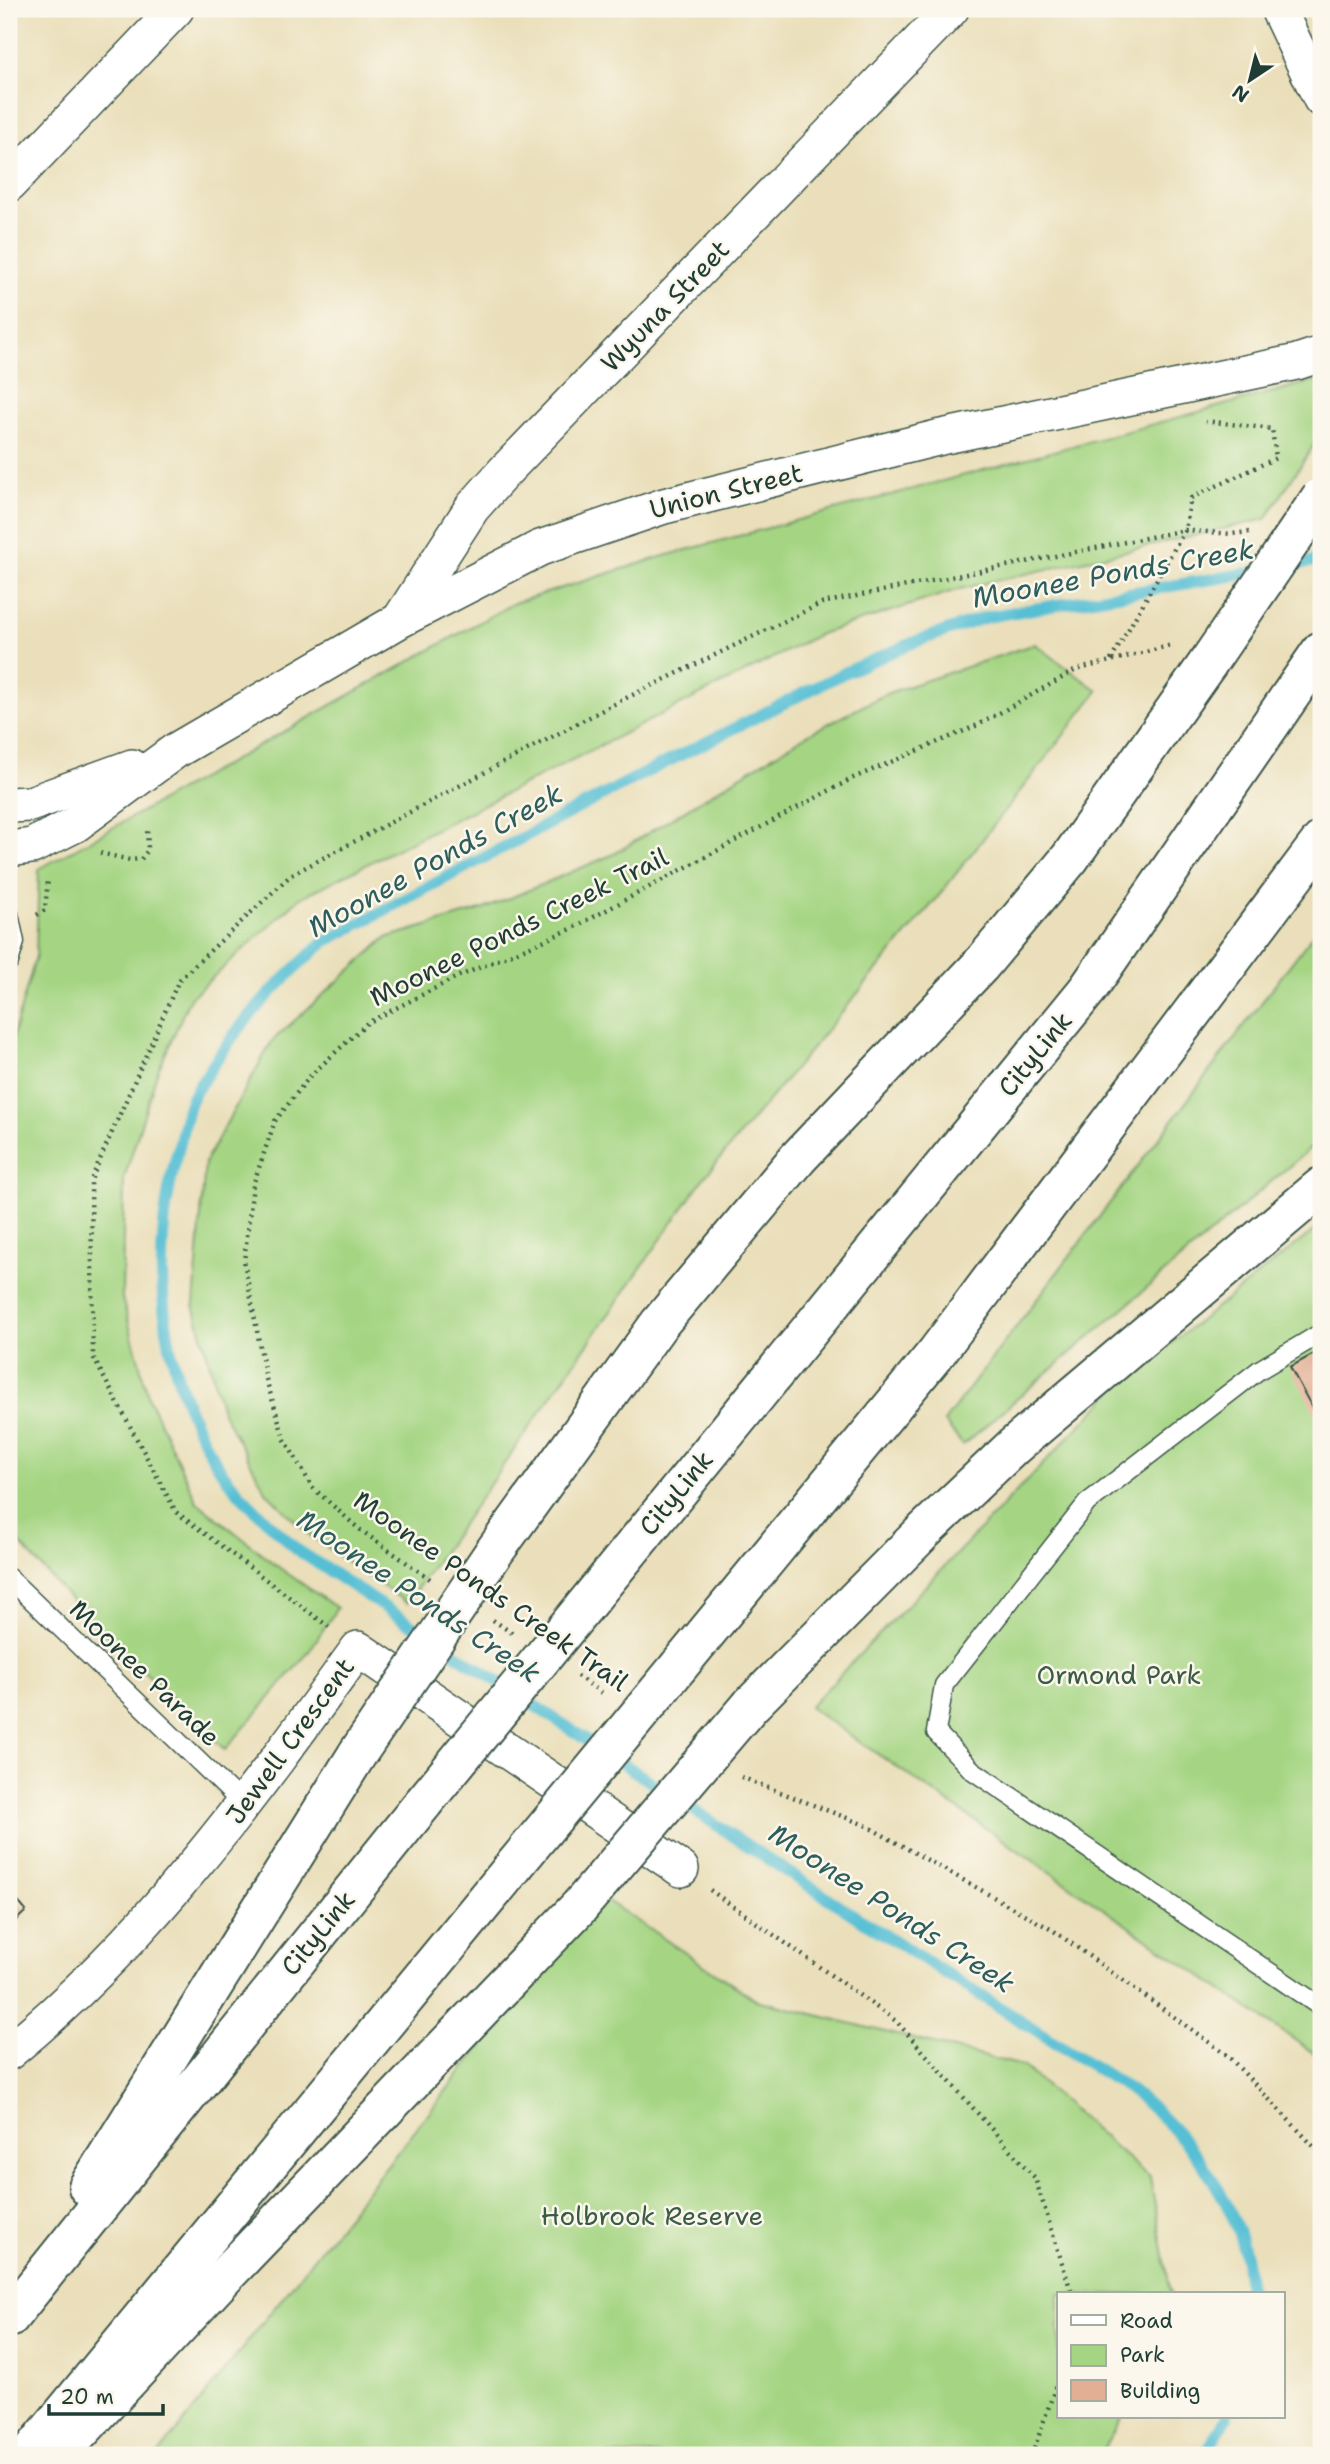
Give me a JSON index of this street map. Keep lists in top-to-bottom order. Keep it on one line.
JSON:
{"streets":{"highway":["CityLink"],"street":["Wyuna Street","Union Street","Jewell Crescent"],"lane":["Moonee Parade"],"path":["Moonee Ponds Creek Trail"]},"crossings":[["Wyuna Street","Union Street"],["Moonee Parade","Jewell Crescent"]],"water":["Moonee Ponds Creek"],"parks":["Ormond Park","Holbrook Reserve"],"legend":["Road","Park","Building"],"scale_bar":"20 m","north":"bottom left"}
